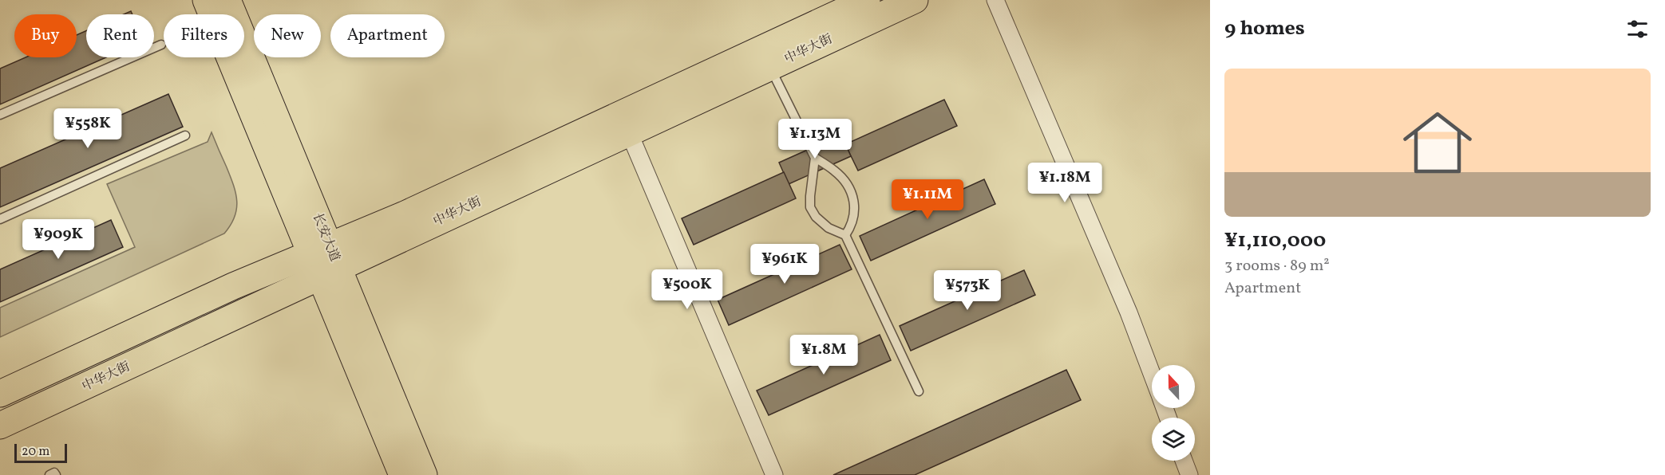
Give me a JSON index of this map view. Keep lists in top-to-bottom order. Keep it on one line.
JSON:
{"streets":{"main road":["中华大街","长安大道"]},"crossings":[["中华大街","长安大道"]],"scale_bar":"20 m","north":"top","page":{"heading":"9 homes","chip":["Buy","Rent","Filters","New","Apartment"],"list":[{"name":"¥1,110,000","note":"3 rooms · 89 m² · Apartment"}],"price":["¥558K","¥1.13M","¥1.18M","¥1.11M","¥909K","¥961K","¥500K","¥573K","¥1.8M"],"scale":"20 m"}}
